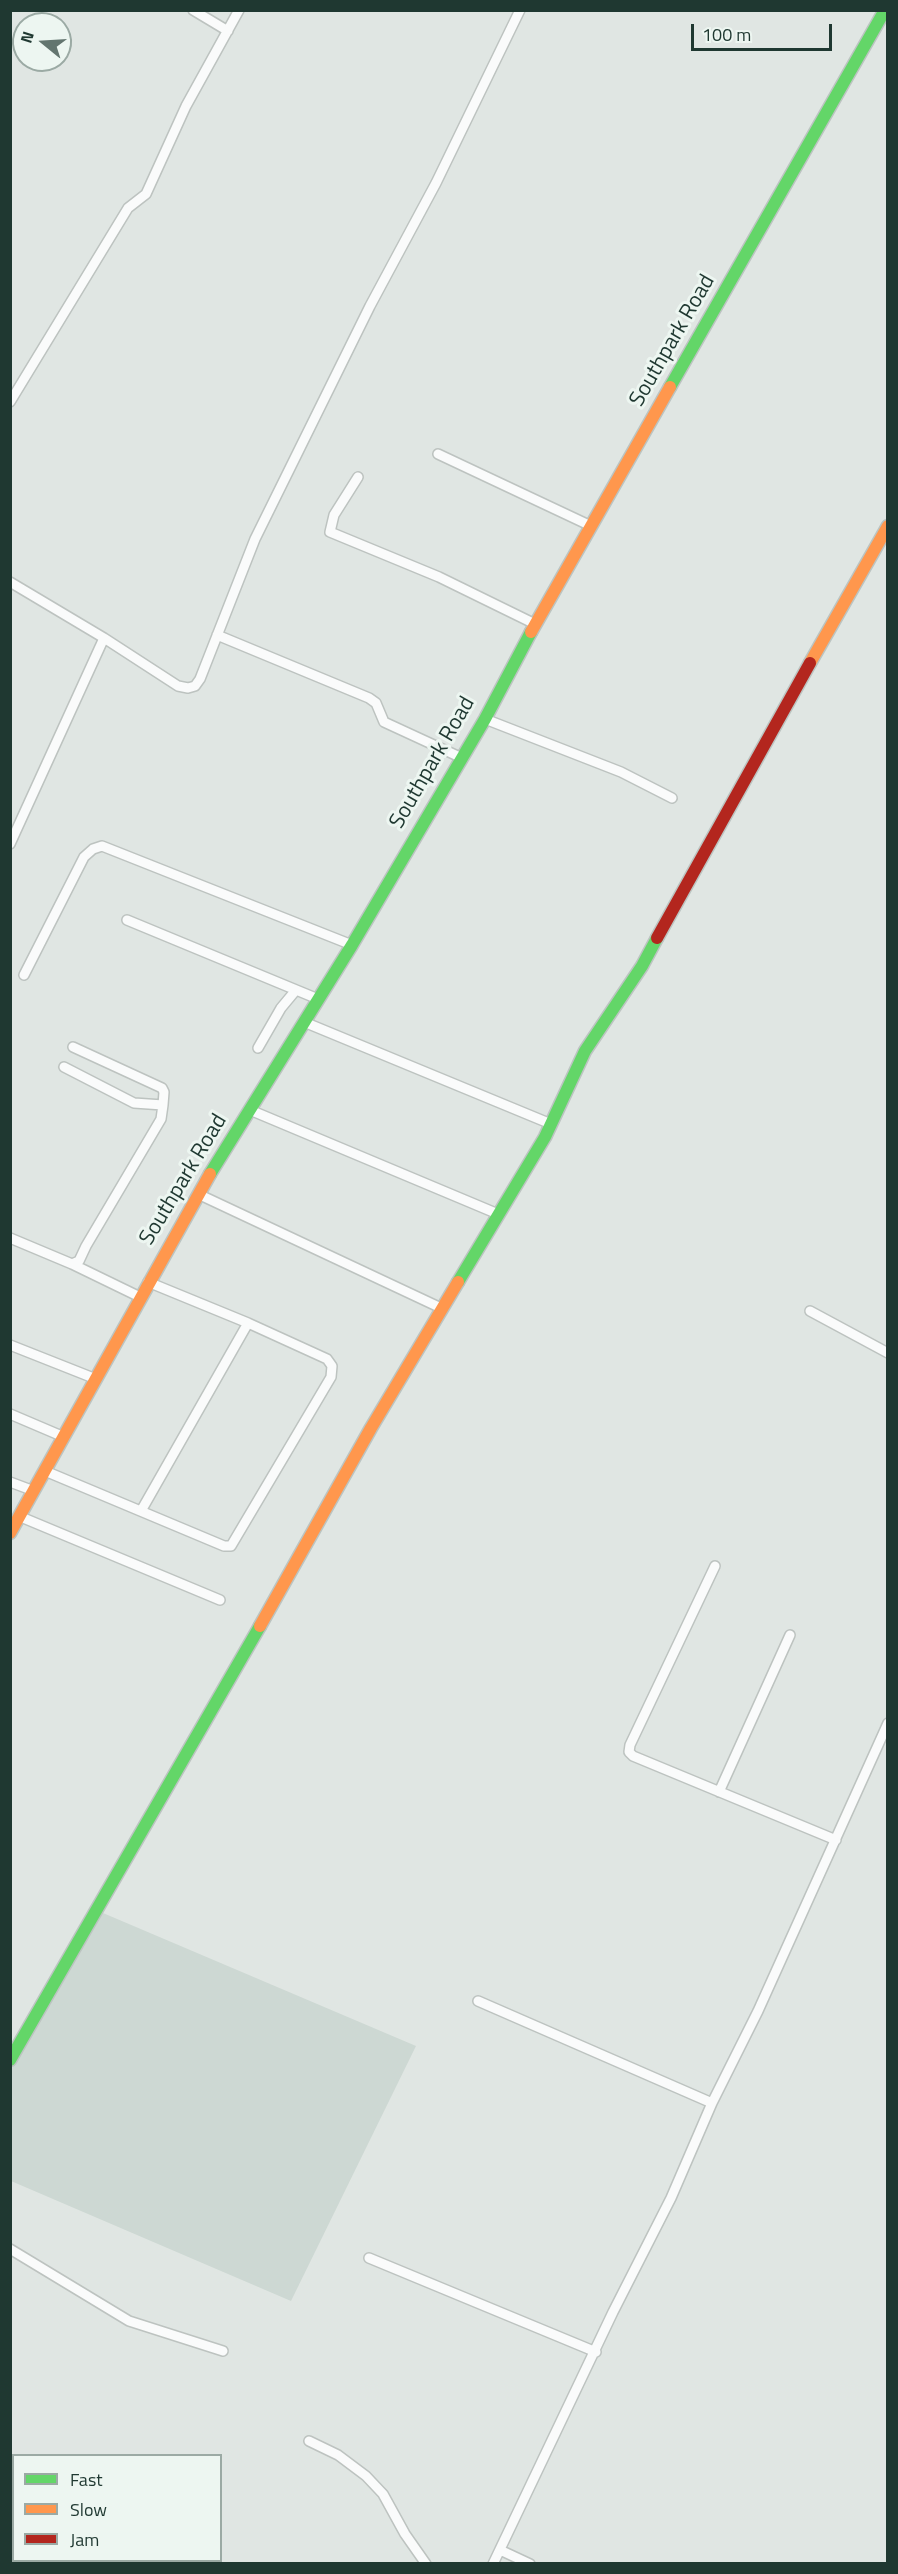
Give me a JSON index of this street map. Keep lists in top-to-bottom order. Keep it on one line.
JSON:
{"streets":{"street":["Southpark Road"]},"legend":["Fast","Slow","Jam"],"scale_bar":"100 m","north":"left"}
